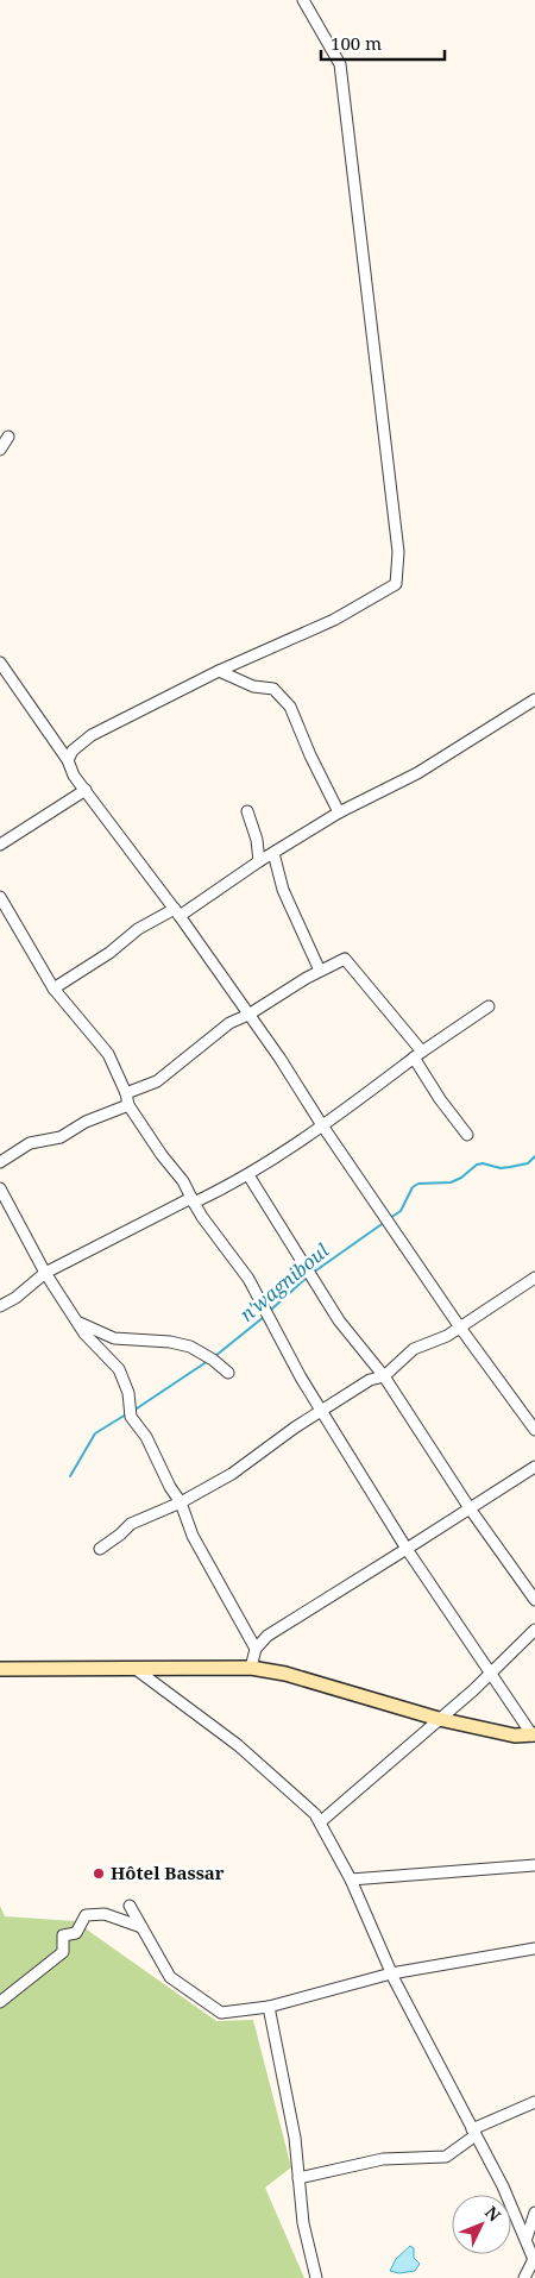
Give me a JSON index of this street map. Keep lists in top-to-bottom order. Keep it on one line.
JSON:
{"water":["n'wagniboul"],"places":["Hôtel Bassar"],"scale_bar":"100 m","north":"top right"}
